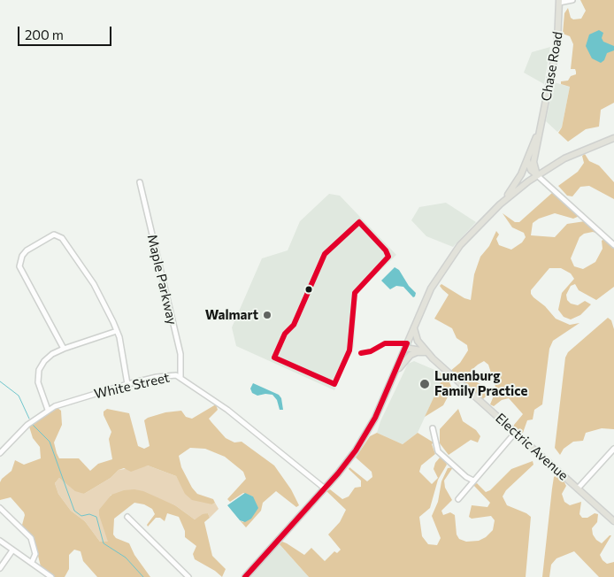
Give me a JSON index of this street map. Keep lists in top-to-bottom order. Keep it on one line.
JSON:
{"streets":{"main road":["Chase Road","Electric Avenue"],"street":["Maple Parkway","White Street"]},"crossings":[["Maple Parkway","White Street"]],"places":["Walmart","Lunenburg Family Practice"],"scale_bar":"200 m"}
